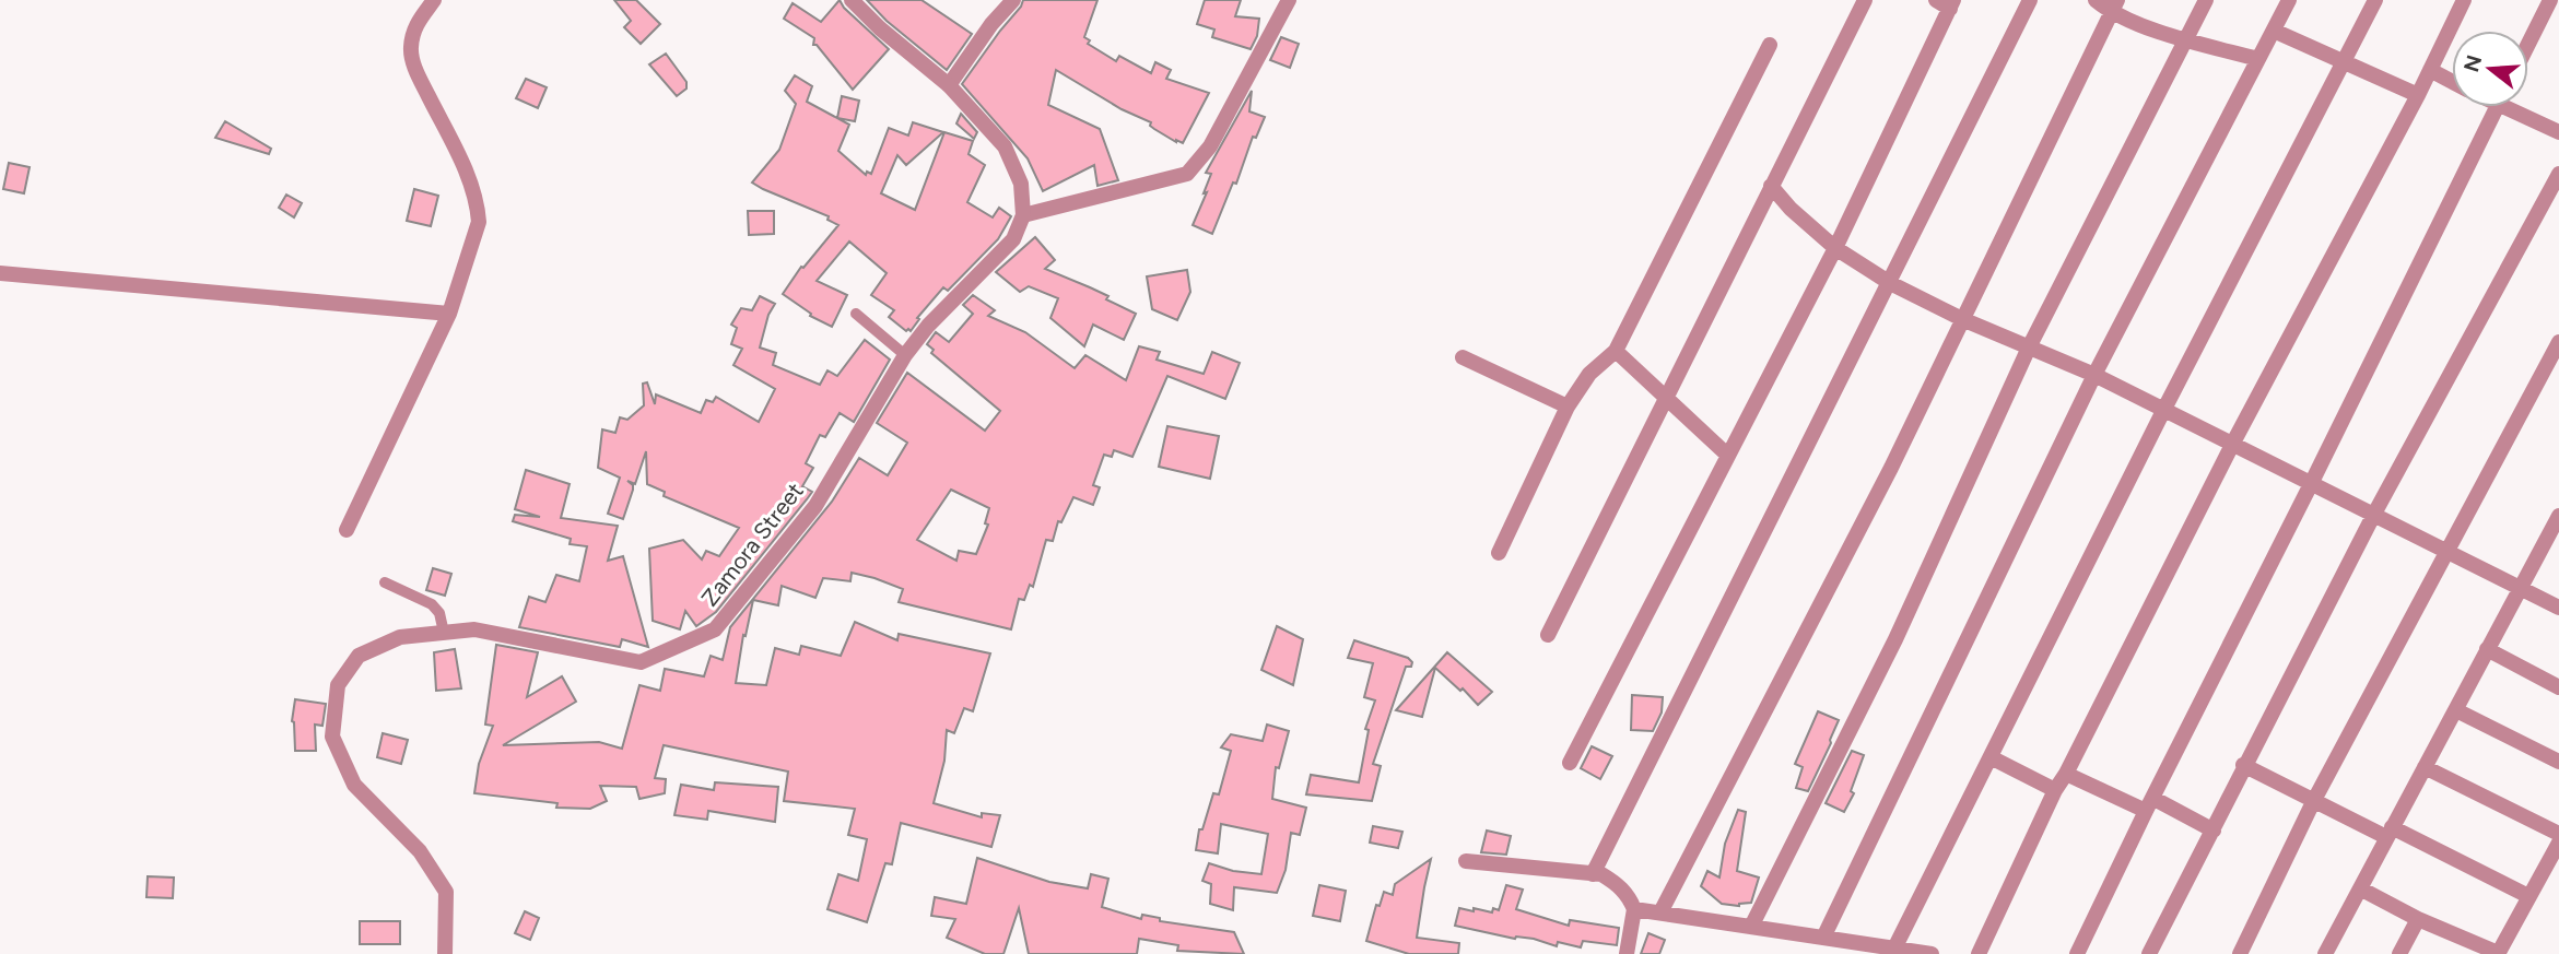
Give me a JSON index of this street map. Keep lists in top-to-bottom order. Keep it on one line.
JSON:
{"streets":{"street":["Zamora Street"]},"north":"left"}
